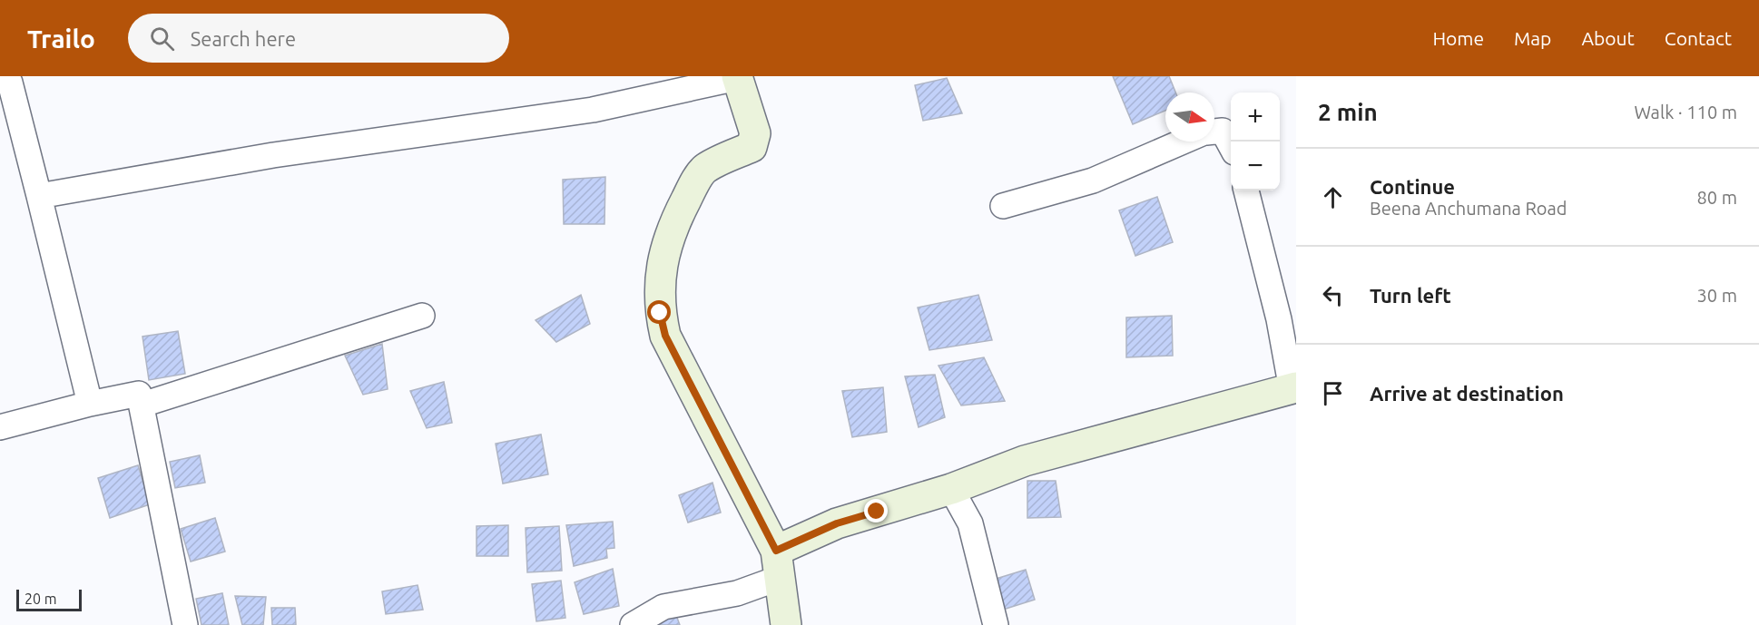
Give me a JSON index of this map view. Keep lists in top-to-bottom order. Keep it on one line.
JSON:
{"scale_bar":"20 m","north":"right","page":{"header":"Trailo","search":"Search here","nav":["Home","Map","About","Contact"],"heading":["2 min","Walk · 110 m"],"map_buttons":["+","−"],"list":[["Continue","Beena Anchumana Road","80 m"],["Turn left","30 m"],"Arrive at destination"],"scale":"20 m"}}
